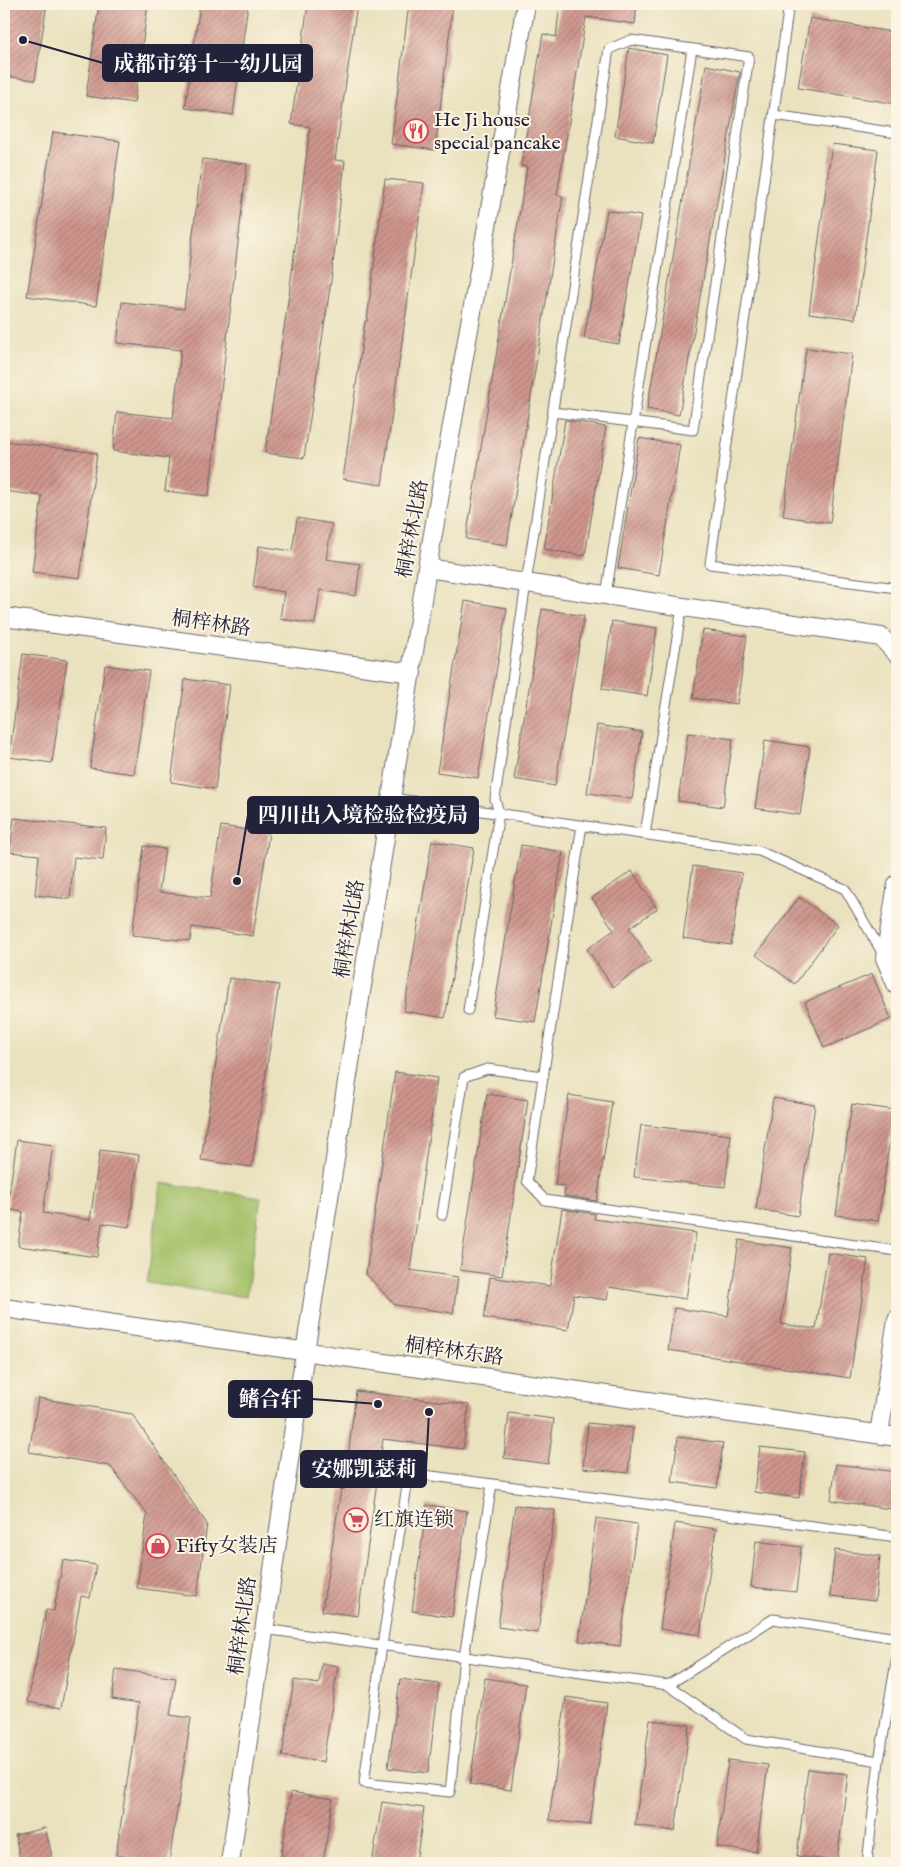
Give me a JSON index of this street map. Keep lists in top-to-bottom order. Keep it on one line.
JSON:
{"streets":{"street":["桐梓林北路","桐梓林路","桐梓林东路"]},"crossings":[["桐梓林北路","桐梓林路"],["桐梓林北路","桐梓林东路"]],"places":{"other":["成都市第十一幼儿园","四川出入境检验检疫局","鳍合轩","安娜凯瑟莉"],"restaurant":["He Ji house special pancake"],"supermarket":["红旗连锁"],"shop":["Fifty女装店"]}}
